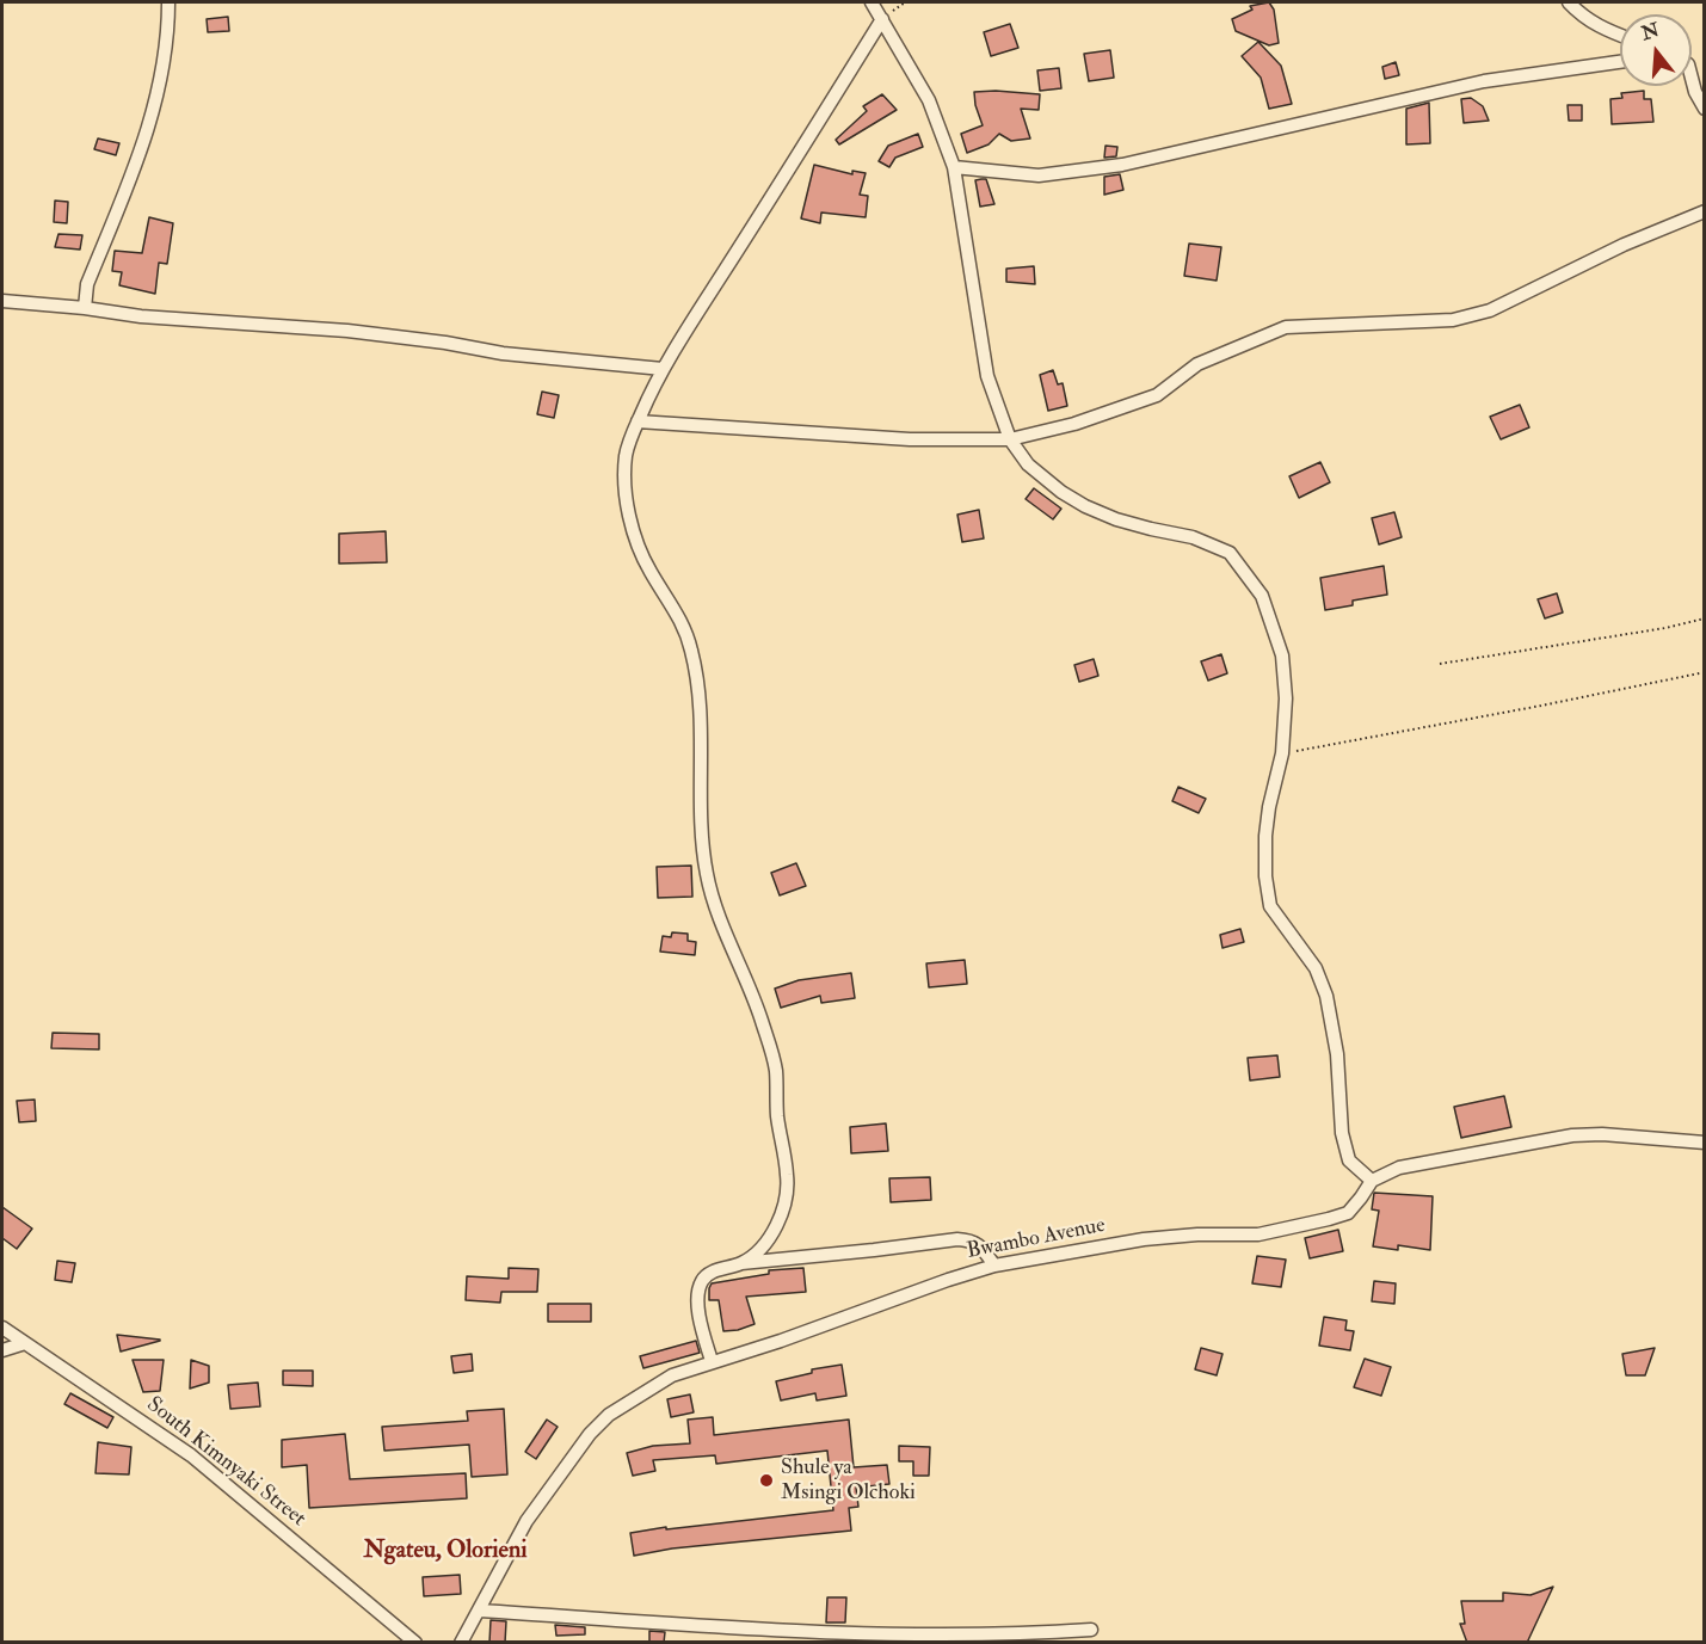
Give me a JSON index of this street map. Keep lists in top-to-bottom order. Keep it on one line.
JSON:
{"streets":{"street":["Bwambo Avenue","South Kimnyaki Street"]},"districts":["Ngateu, Olorieni"],"places":["Shule ya Msingi Olchoki"],"north":"top"}
